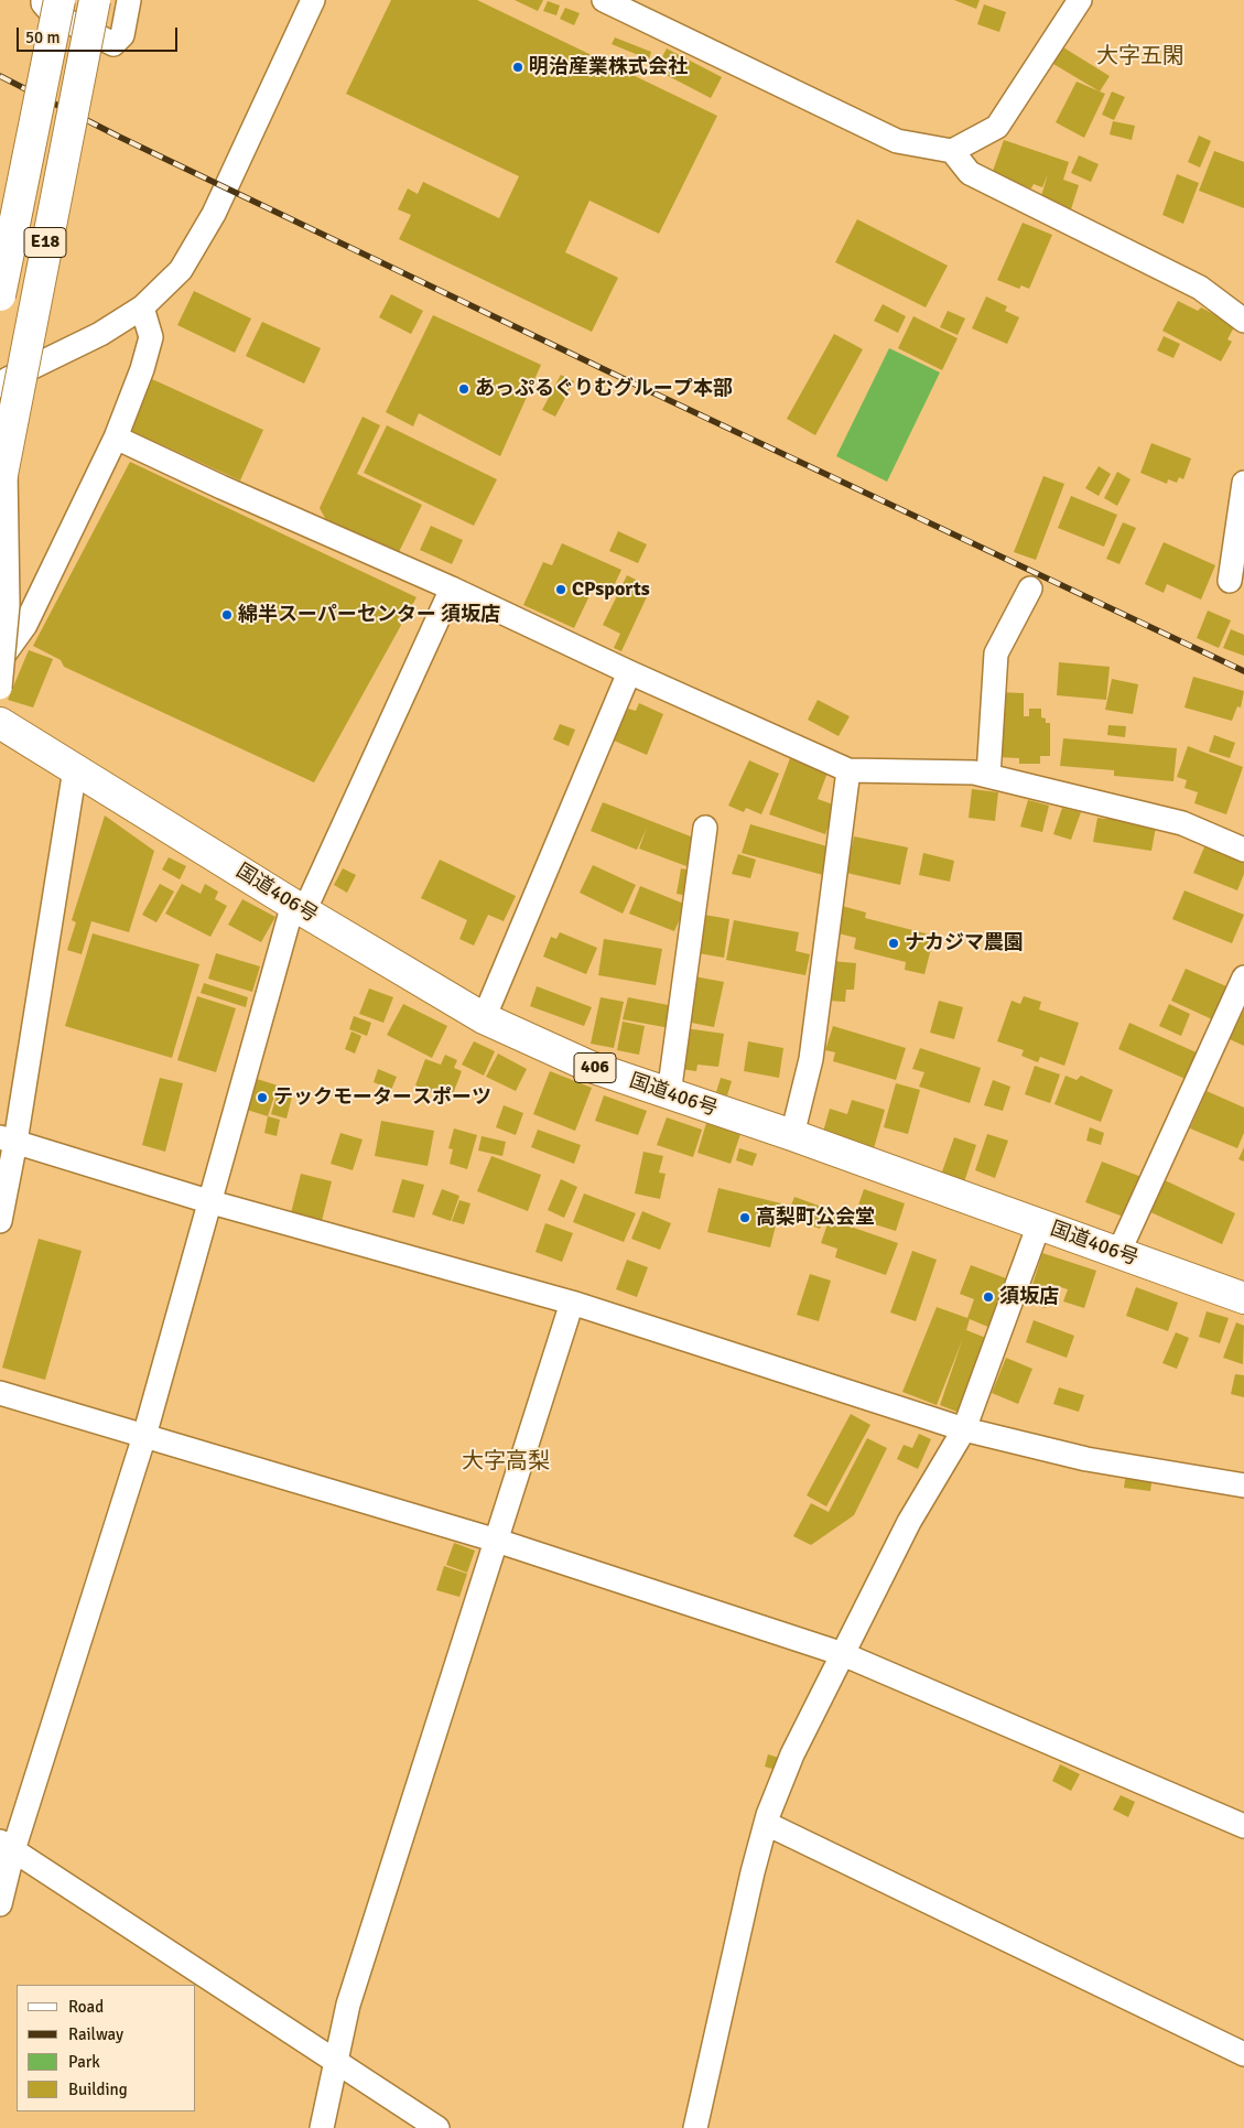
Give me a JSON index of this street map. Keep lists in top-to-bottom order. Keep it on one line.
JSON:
{"streets":{"highway":["E18","国道406号","406"]},"districts":["大字五閑","大字高梨"],"places":["明治産業株式会社","あっぷるぐりむグループ本部","CPsports","綿半スーパーセンター 須坂店","ナカジマ農園","テックモータースポーツ","高梨町公会堂","須坂店"],"legend":["Road","Railway","Park","Building"],"scale_bar":"50 m"}
